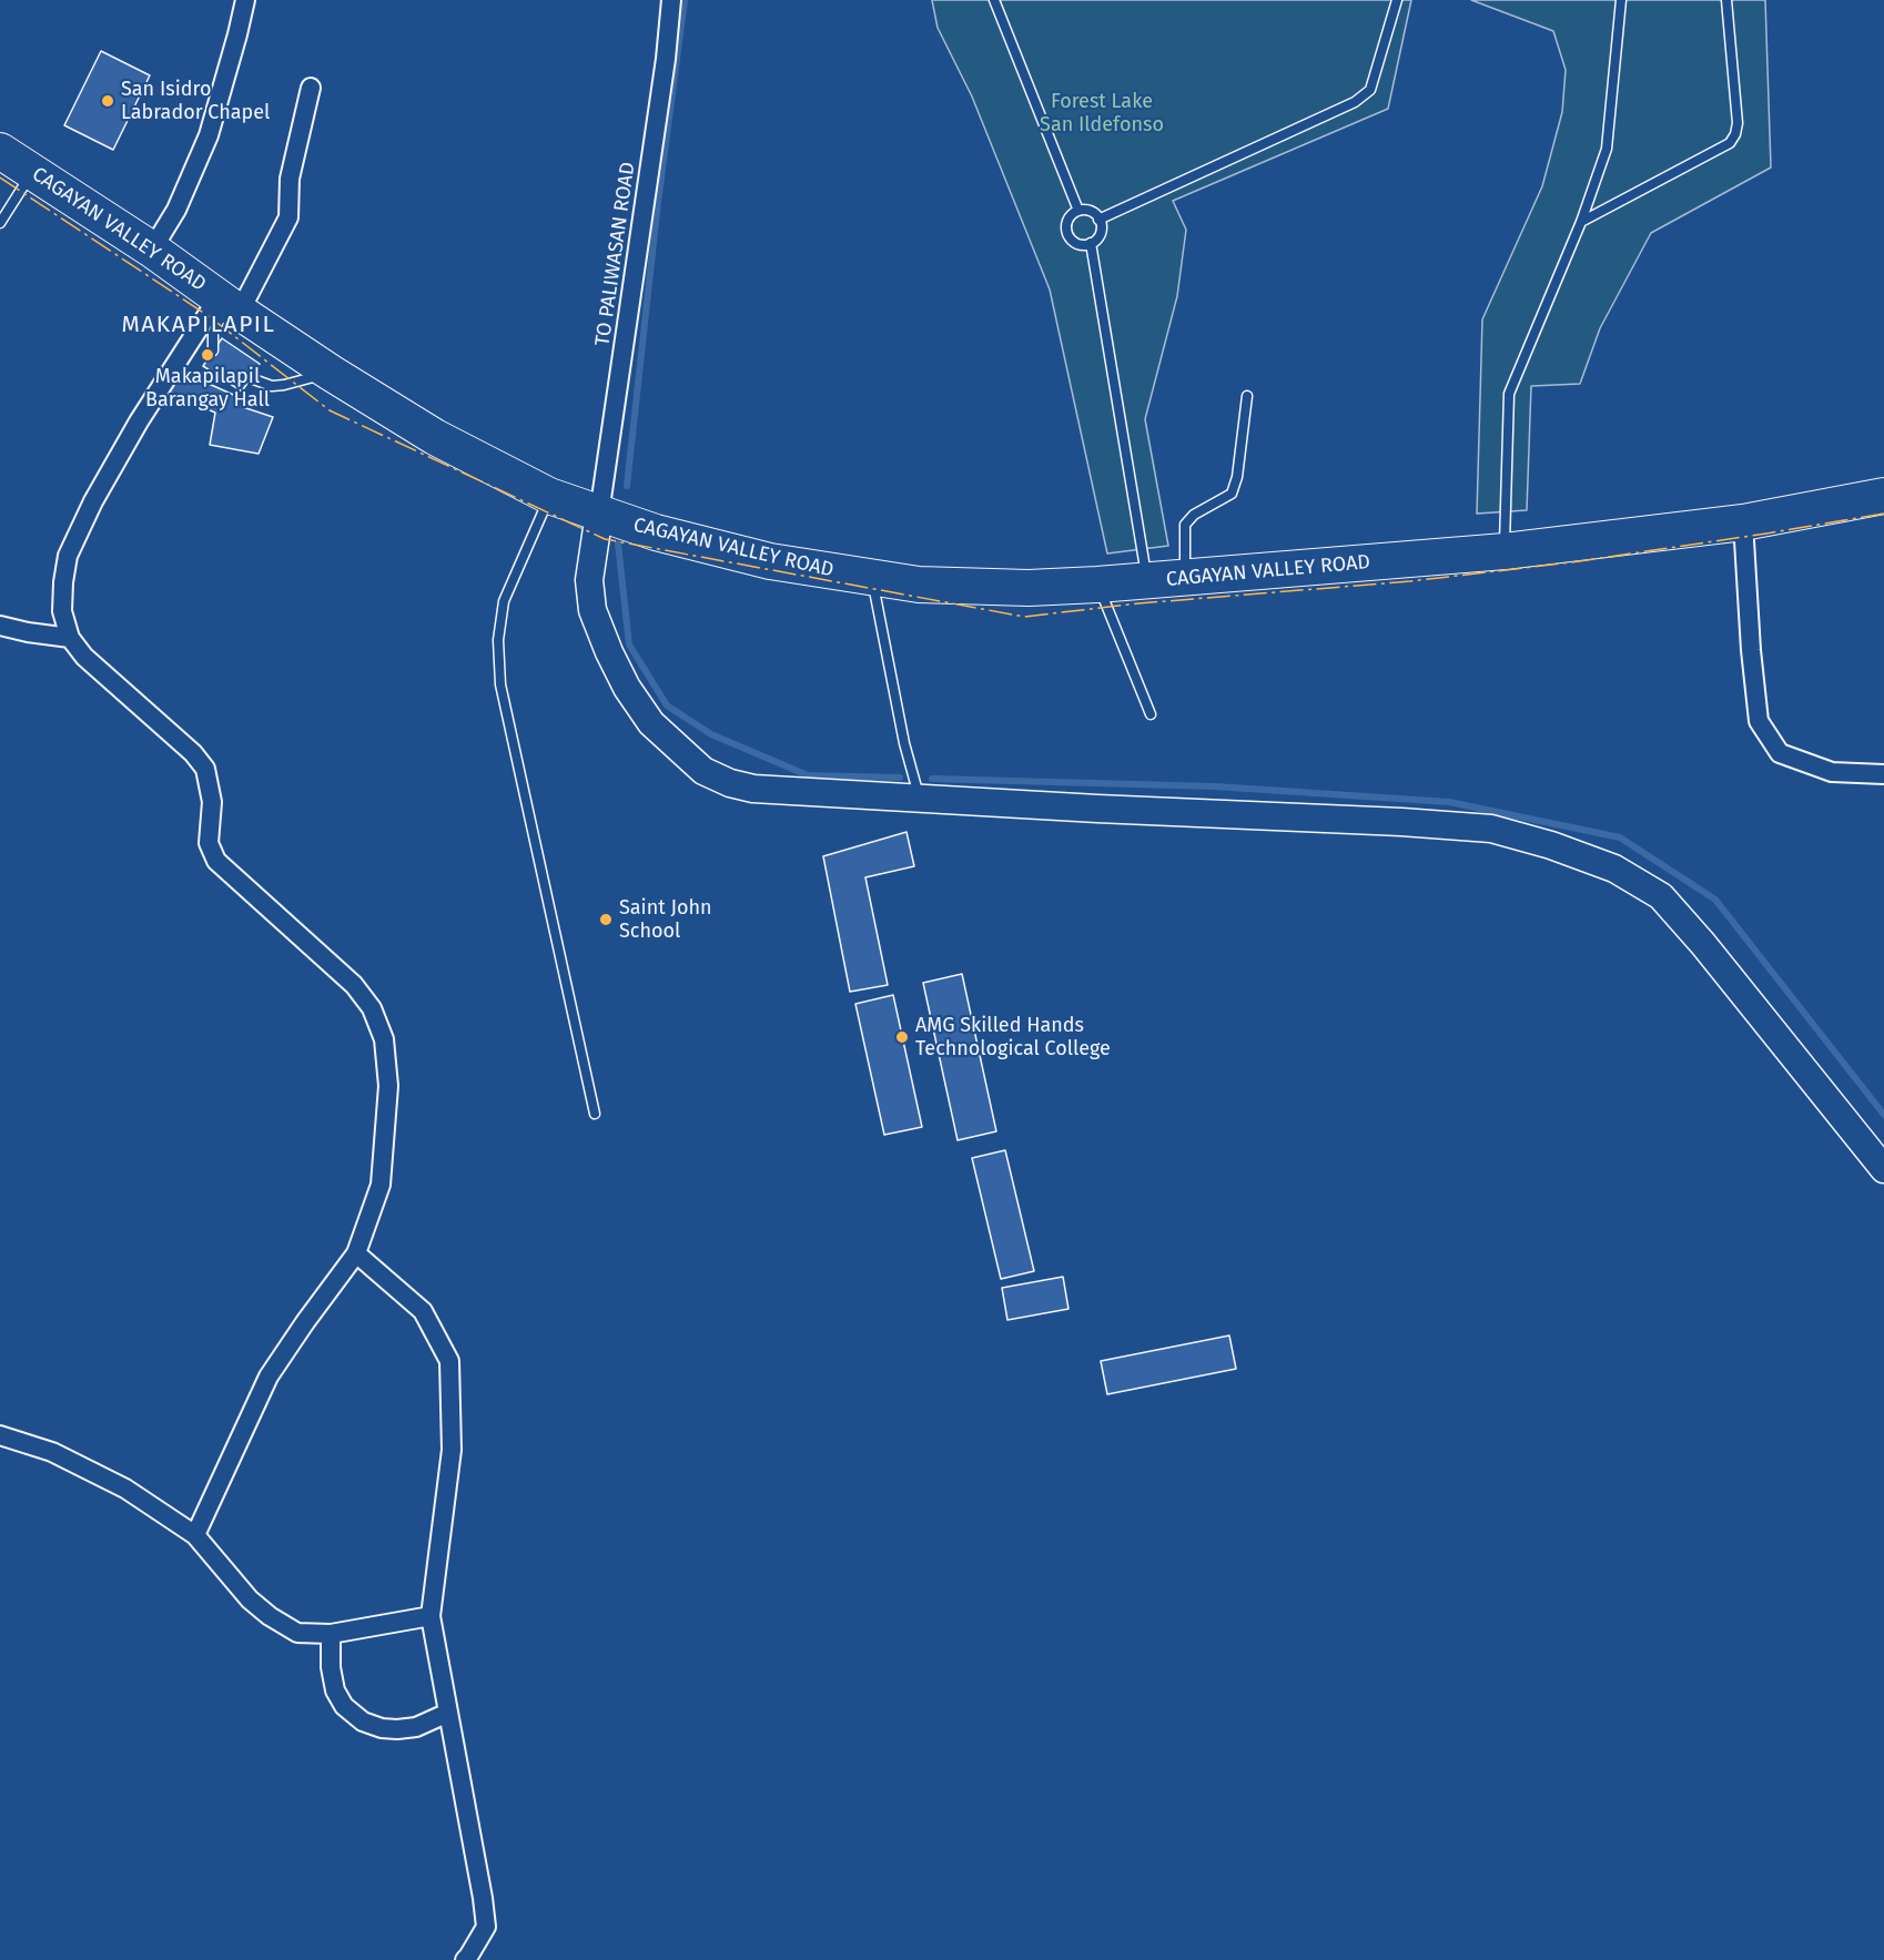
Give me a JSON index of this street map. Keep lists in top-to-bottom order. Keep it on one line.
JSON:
{"streets":{"highway":["CAGAYAN VALLEY ROAD"],"street":["TO PALIWASAN ROAD"]},"crossings":[["CAGAYAN VALLEY ROAD","TO PALIWASAN ROAD"]],"districts":["MAKAPILAPIL"],"parks":["Forest Lake San Ildefonso"],"places":["San Isidro Labrador Chapel","Makapilapil Barangay Hall","Saint John School","AMG Skilled Hands Technological College"]}
